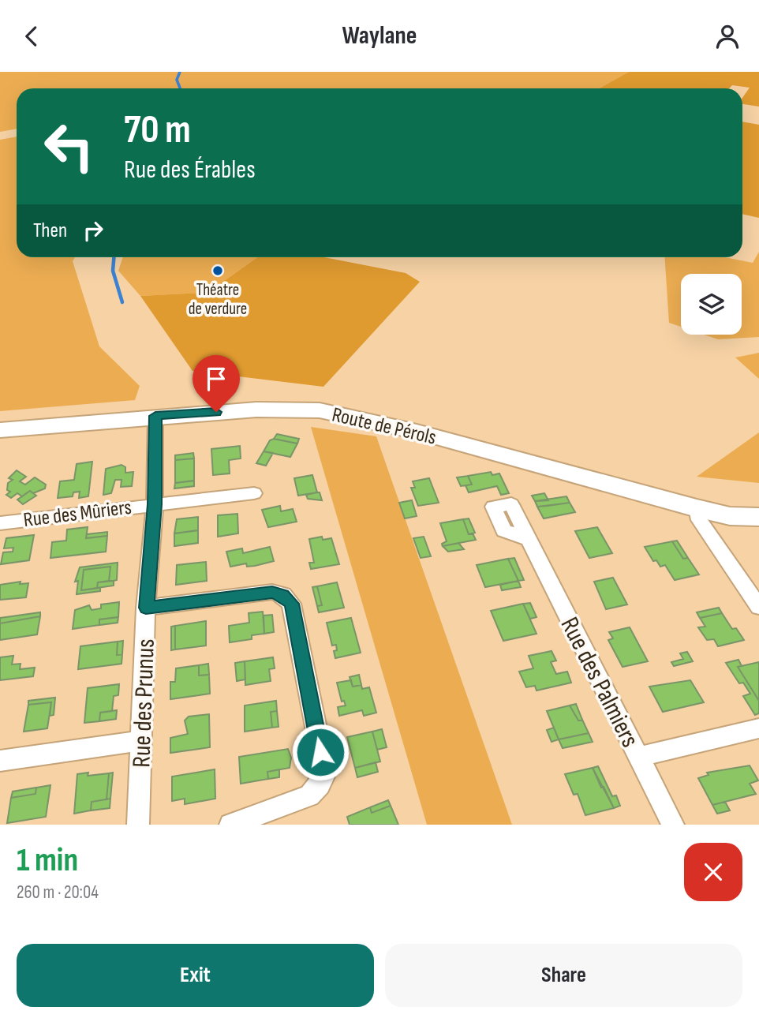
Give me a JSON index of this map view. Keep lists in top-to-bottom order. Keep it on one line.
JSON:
{"streets":{"street":["Route de Pérols","Rue des Mûriers","Rue des Palmiers","Rue des Prunus"]},"crossings":[["Route de Pérols","Rue des Prunus"],["Rue des Mûriers","Rue des Prunus"]],"places":["Théatre de verdure"],"page":{"header":"Waylane","turn":["70 m","Rue des Érables"],"then":"Then","heading":["1 min","260 m · 20:04"],"buttons":["Exit","Share"]}}
